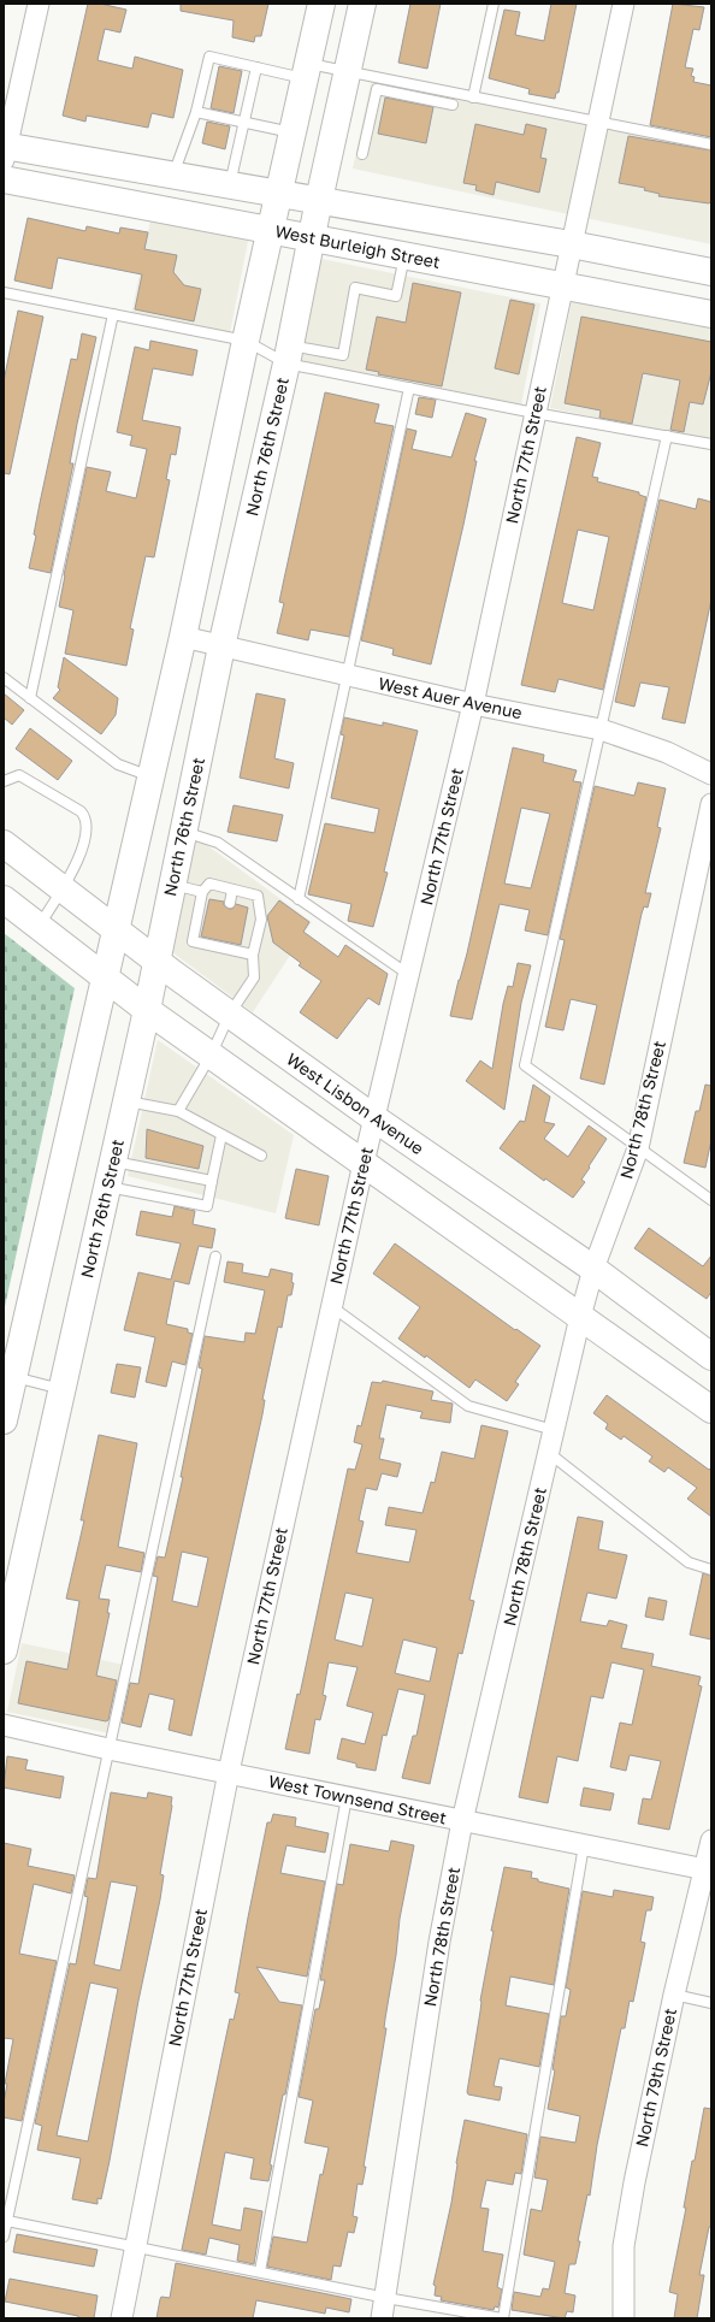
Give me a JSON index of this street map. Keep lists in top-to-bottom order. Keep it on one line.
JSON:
{"streets":{"main road":["West Burleigh Street","North 76th Street","West Lisbon Avenue"],"street":["North 77th Street","West Auer Avenue","North 78th Street","West Townsend Street","North 79th Street"]},"crossings":[["West Burleigh Street","North 76th Street"],["West Burleigh Street","North 77th Street"],["North 76th Street","West Auer Avenue"],["North 76th Street","West Lisbon Avenue"],["North 77th Street","West Auer Avenue"],["North 77th Street","West Lisbon Avenue"],["North 77th Street","West Townsend Street"],["West Lisbon Avenue","North 78th Street"],["North 78th Street","West Townsend Street"],["West Townsend Street","North 79th Street"]]}
